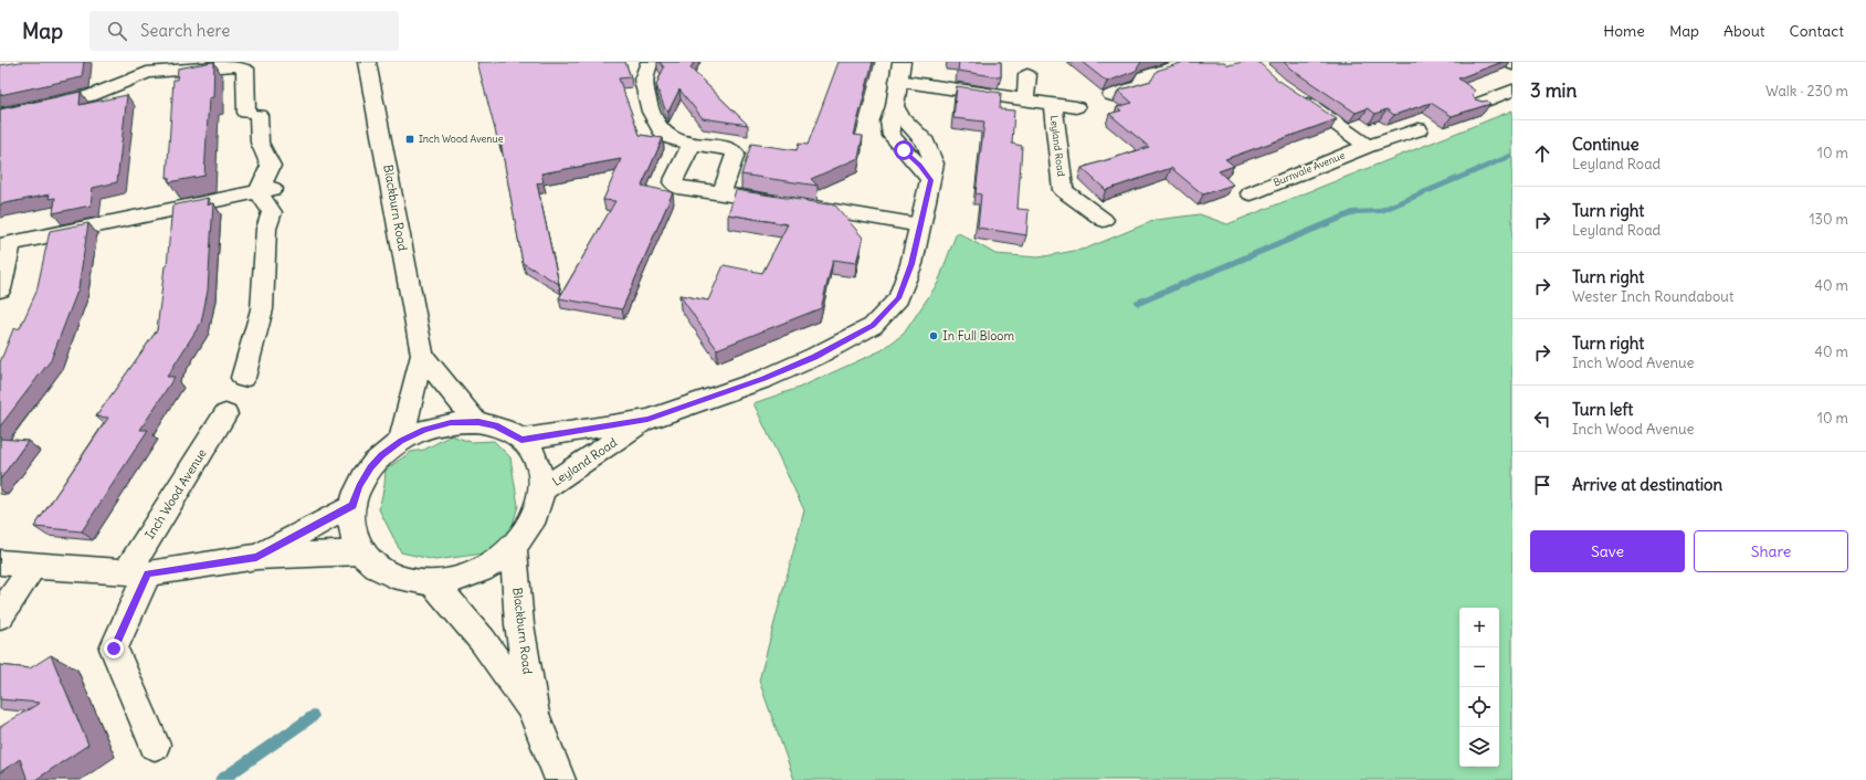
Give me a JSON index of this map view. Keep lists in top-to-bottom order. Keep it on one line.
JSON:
{"streets":{"street":["Leyland Road","Burnvale Avenue","Blackburn Road","Inch Wood Avenue"]},"places":{"transit":["Inch Wood Avenue"],"other":["In Full Bloom"]},"page":{"header":"Map","search":"Search here","nav":["Home","Map","About","Contact"],"heading":["3 min","Walk · 230 m"],"list":[["Continue","Leyland Road","10 m"],["Turn right","Leyland Road","130 m"],["Turn right","Wester Inch Roundabout","40 m"],["Turn right","Inch Wood Avenue","40 m"],["Turn left","Inch Wood Avenue","10 m"],"Arrive at destination"],"buttons":["Save","Share"],"map_buttons":["+","−"]}}
